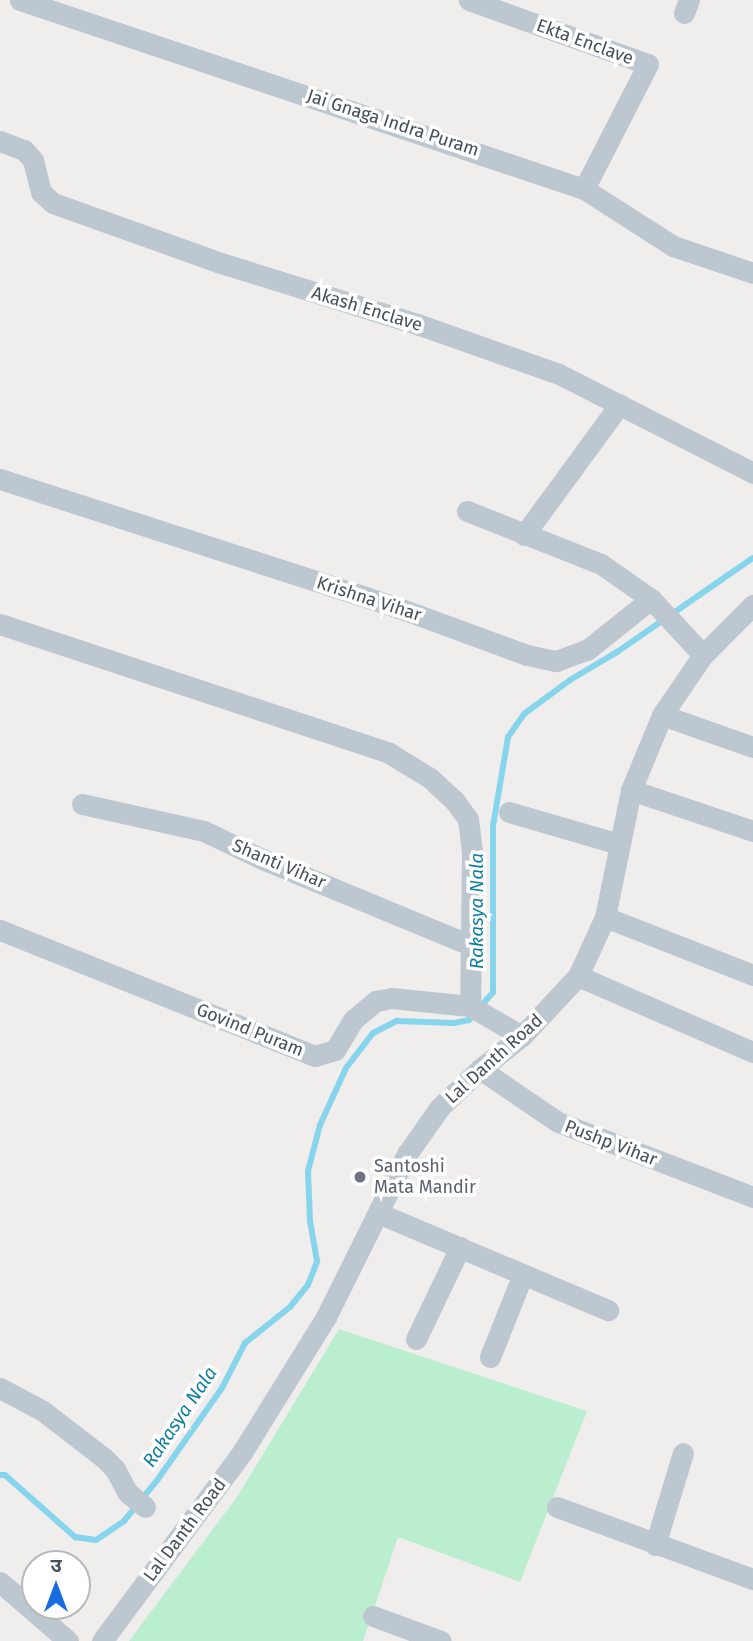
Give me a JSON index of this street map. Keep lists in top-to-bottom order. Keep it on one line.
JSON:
{"streets":{"street":["Ekta Enclave","Jai Gnaga Indra Puram","Akash Enclave","Krishna Vihar","Shanti Vihar","Govind Puram","Lal Danth Road","Pushp Vihar"]},"crossings":[["Ekta Enclave","Jai Gnaga Indra Puram"],["Govind Puram","Lal Danth Road"],["Lal Danth Road","Pushp Vihar"]],"water":["Rakasya Nala"],"places":["Santoshi Mata Mandir"],"north":"top"}
